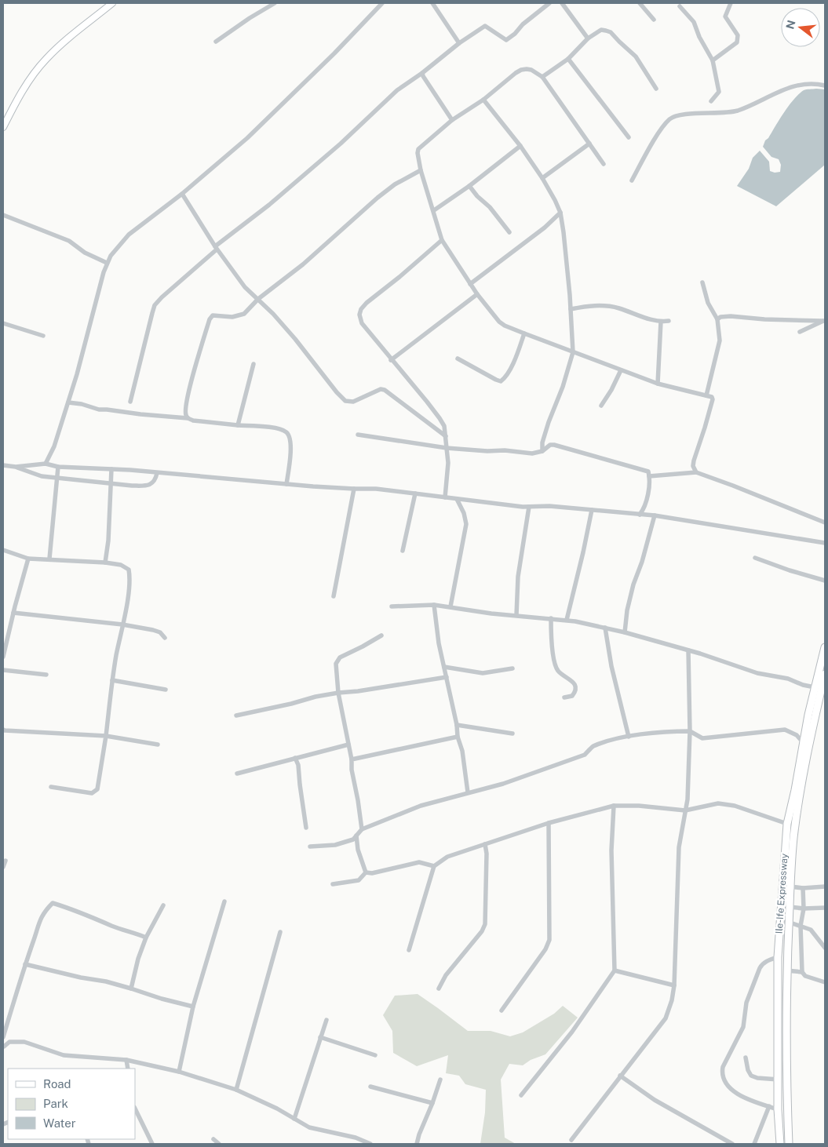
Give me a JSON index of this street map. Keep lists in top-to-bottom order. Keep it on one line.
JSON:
{"streets":{"main road":["Ile-Ife Expressway"]},"legend":["Road","Park","Water"],"north":"left"}
